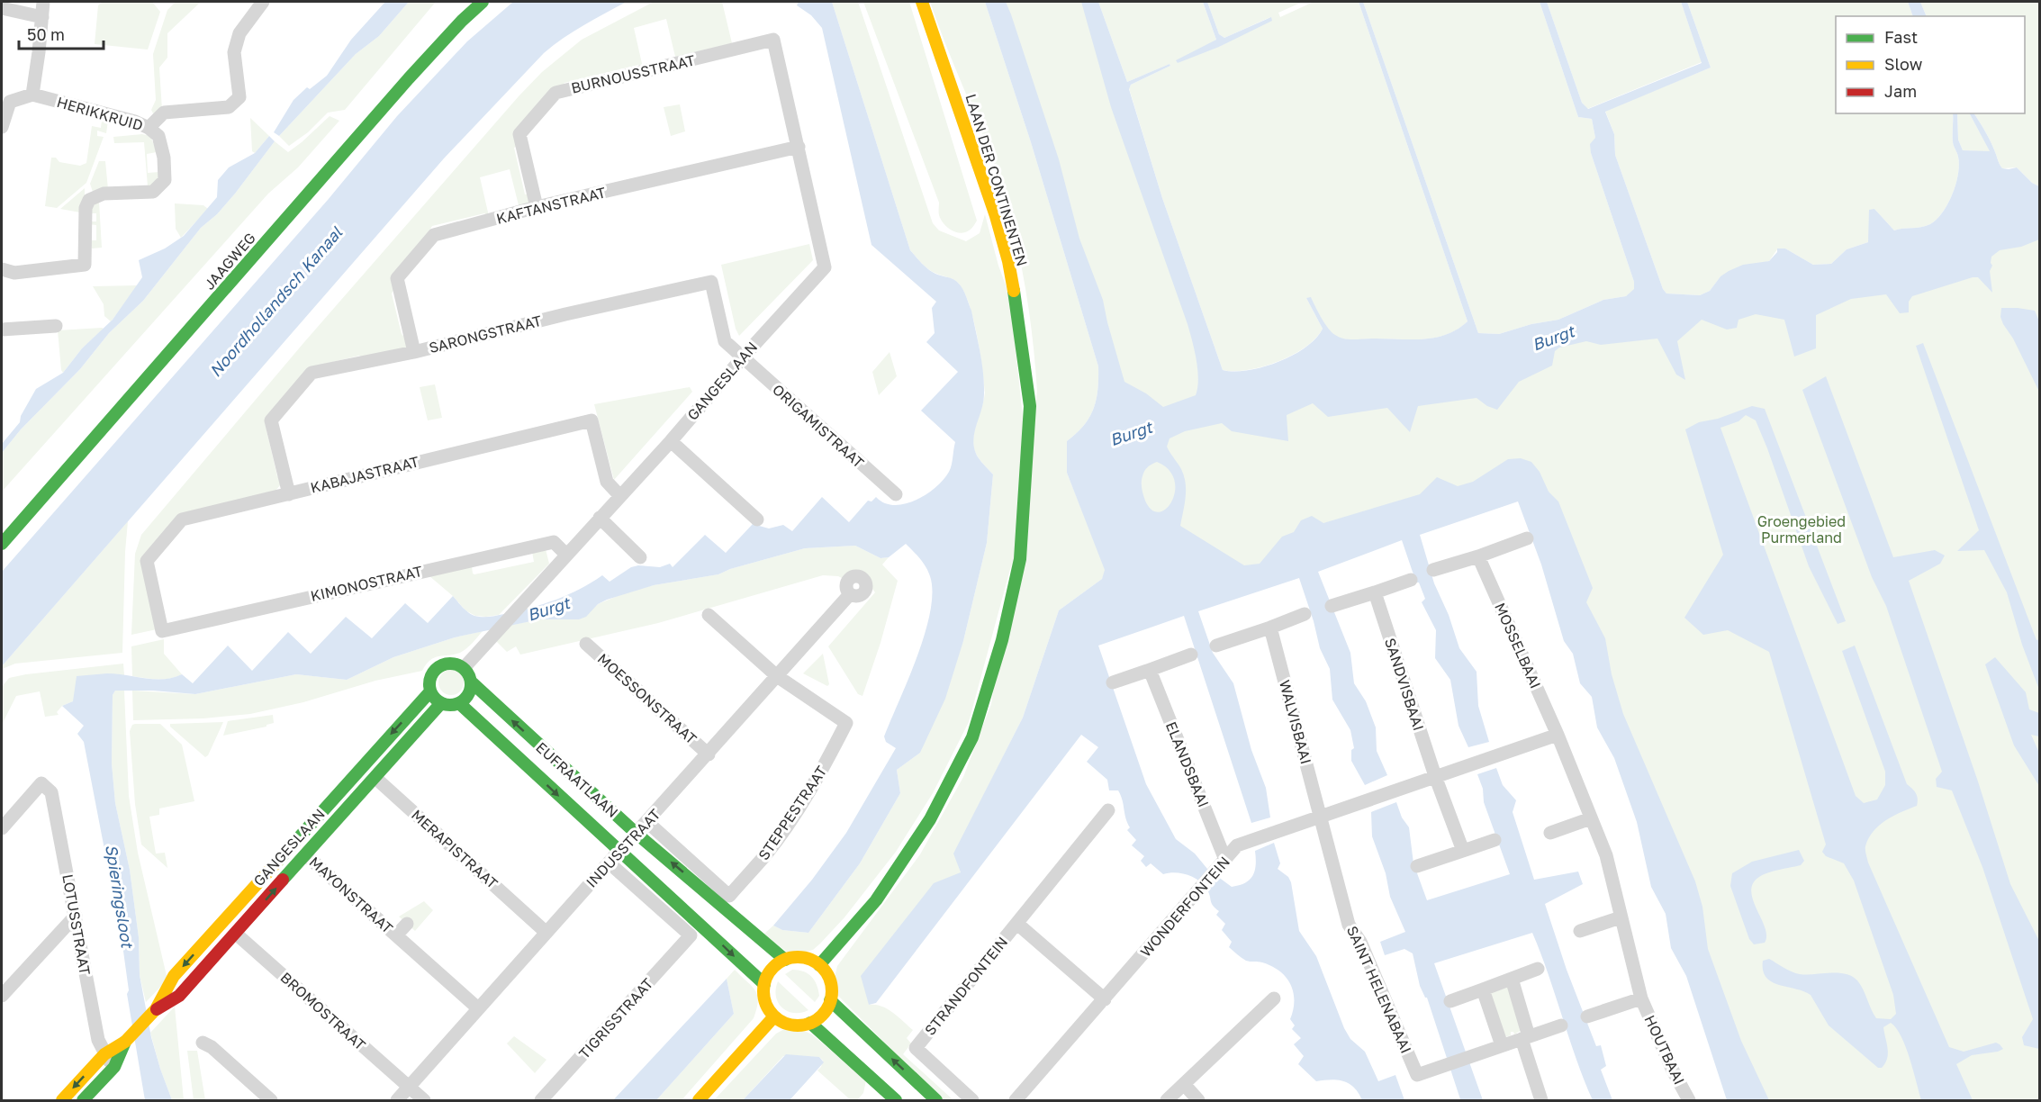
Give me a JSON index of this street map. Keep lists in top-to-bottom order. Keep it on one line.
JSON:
{"streets":{"street":["BURNOUSSTRAAT","HERIKKRUID","LAAN DER CONTINENTEN","KAFTANSTRAAT","JAAGWEG","SARONGSTRAAT","GANGESLAAN","ORIGAMISTRAAT","KABAJASTRAAT","KIMONOSTRAAT","MOSSELBAAI","SANDVISBAAI","MOESSONSTRAAT","WALVISBAAI","ELANDSBAAI","EUFRAATLAAN","STEPPESTRAAT","INDUSSTRAAT","MERAPISTRAAT","MAYONSTRAAT","WONDERFONTEIN","LOTUSSTRAAT","STRANDFONTEIN","SAINT HELENABAAI","BROMOSTRAAT","TIGRISSTRAAT","HOUTBAAI"]},"crossings":[["BURNOUSSTRAAT","KAFTANSTRAAT"],["BURNOUSSTRAAT","GANGESLAAN"],["LAAN DER CONTINENTEN","EUFRAATLAAN"],["KAFTANSTRAAT","SARONGSTRAAT"],["KAFTANSTRAAT","GANGESLAAN"],["SARONGSTRAAT","GANGESLAAN"],["SARONGSTRAAT","ORIGAMISTRAAT"],["SARONGSTRAAT","KABAJASTRAAT"],["GANGESLAAN","ORIGAMISTRAAT"],["GANGESLAAN","KABAJASTRAAT"],["GANGESLAAN","KIMONOSTRAAT"],["GANGESLAAN","EUFRAATLAAN"],["GANGESLAAN","MERAPISTRAAT"],["GANGESLAAN","MAYONSTRAAT"],["GANGESLAAN","LOTUSSTRAAT"],["GANGESLAAN","BROMOSTRAAT"],["KABAJASTRAAT","KIMONOSTRAAT"],["MOSSELBAAI","WONDERFONTEIN"],["MOSSELBAAI","HOUTBAAI"],["SANDVISBAAI","WONDERFONTEIN"],["MOESSONSTRAAT","INDUSSTRAAT"],["WALVISBAAI","WONDERFONTEIN"],["WALVISBAAI","SAINT HELENABAAI"],["ELANDSBAAI","WONDERFONTEIN"],["EUFRAATLAAN","INDUSSTRAAT"],["STEPPESTRAAT","INDUSSTRAAT"],["INDUSSTRAAT","MERAPISTRAAT"],["INDUSSTRAAT","MAYONSTRAAT"],["INDUSSTRAAT","BROMOSTRAAT"],["INDUSSTRAAT","TIGRISSTRAAT"],["WONDERFONTEIN","STRANDFONTEIN"],["WONDERFONTEIN","SAINT HELENABAAI"],["WONDERFONTEIN","HOUTBAAI"]],"water":["Noordhollandsch Kanaal","Burgt","Spieringsloot"],"parks":["Groengebied Purmerland"],"legend":["Fast","Slow","Jam"],"scale_bar":"50 m"}
